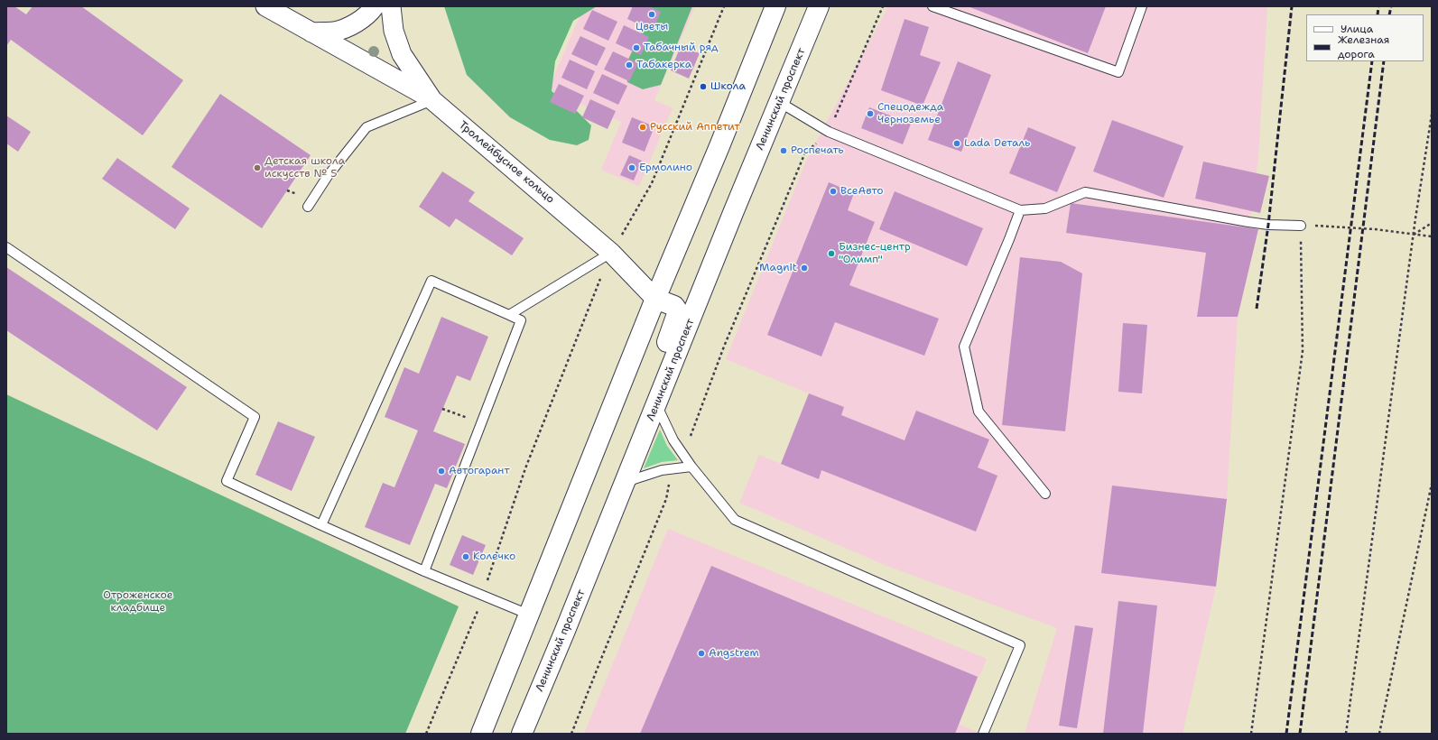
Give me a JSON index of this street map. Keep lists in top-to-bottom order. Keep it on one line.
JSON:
{"streets":{"main road":["Ленинский проспект"],"street":["Троллейбусное кольцо"]},"parks":["Отроженское кладбище"],"places":["Цветы","Табачный ряд","Табакерка","Школа","Спецодежда Черноземье","Русский Аппетит","Lada Dеталь","Роспечать","Детская школа искусств № 5","Ермолино","ВсеАвто","Бизнес-центр \"Олимп\"","Magnit","Автогарант","Колечко","Angstrem"],"legend":["Улица","Железная дорога"]}
